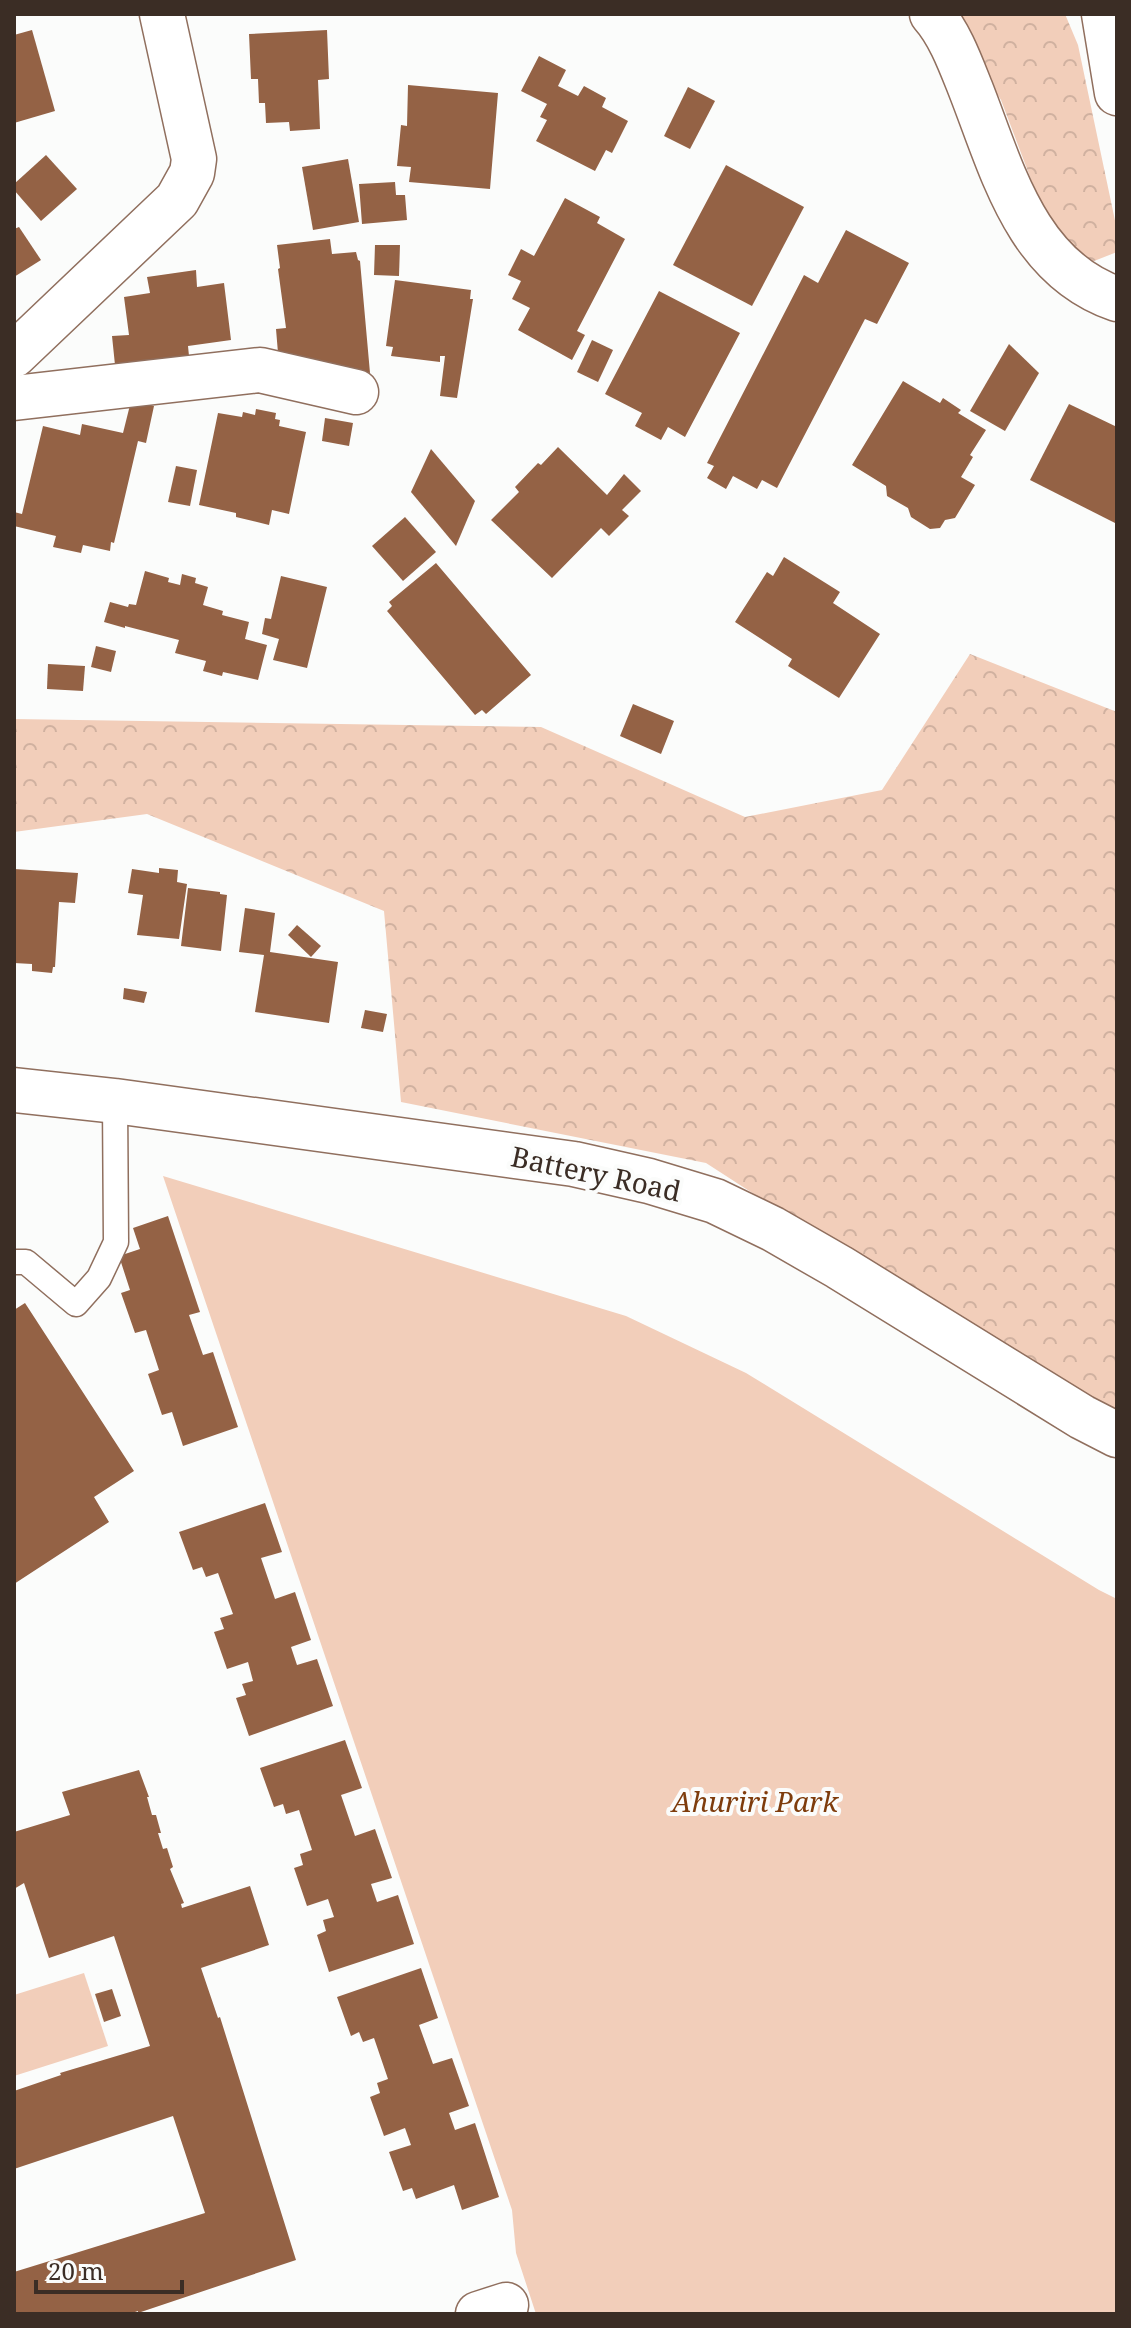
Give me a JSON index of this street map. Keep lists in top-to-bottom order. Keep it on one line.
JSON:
{"streets":{"street":["Battery Road"]},"parks":["Ahuriri Park"],"scale_bar":"20 m"}
